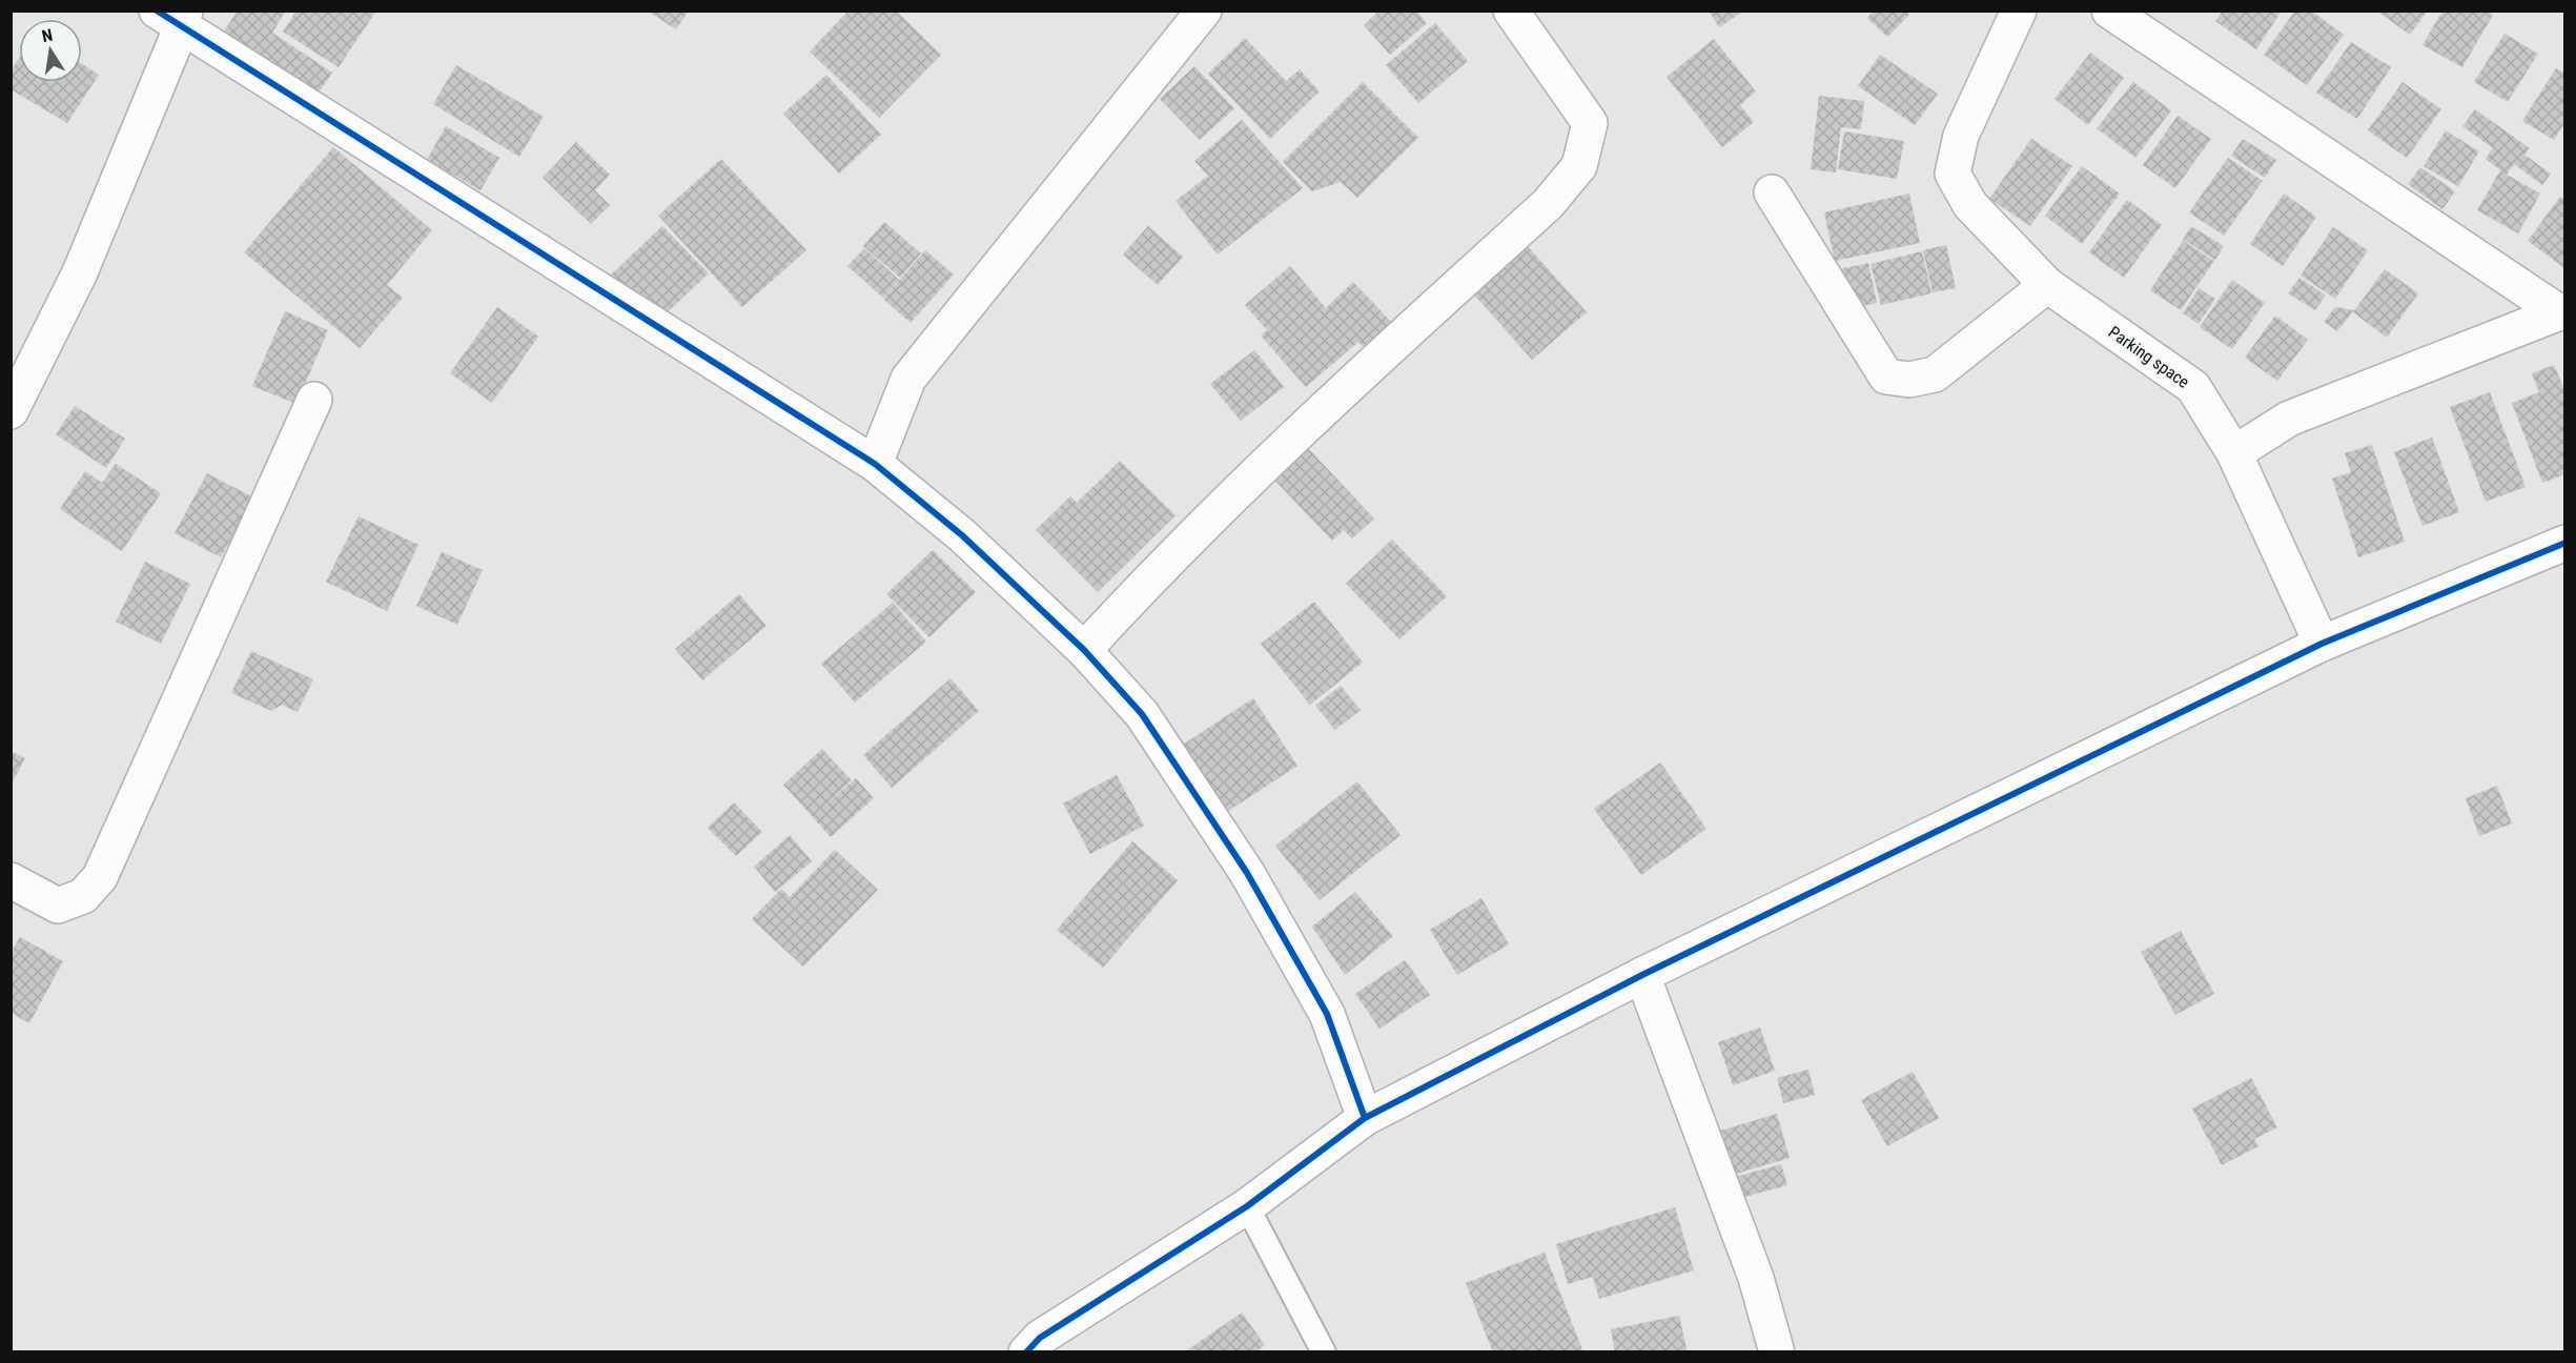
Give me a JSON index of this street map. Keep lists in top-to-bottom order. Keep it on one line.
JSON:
{"streets":{"street":["Parking space"]},"north":"top"}
